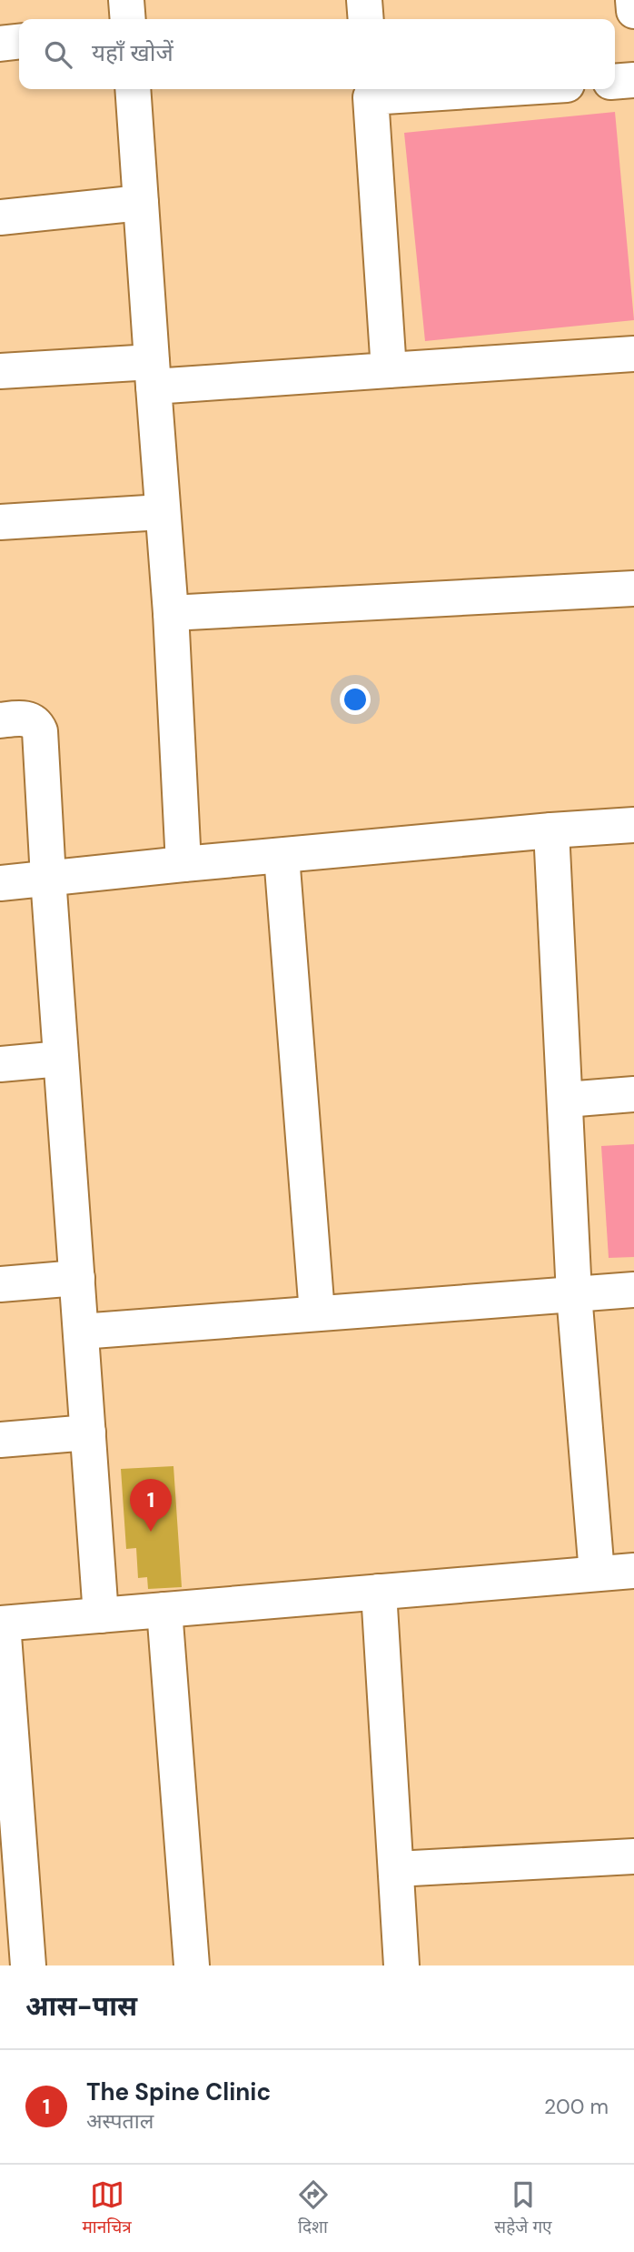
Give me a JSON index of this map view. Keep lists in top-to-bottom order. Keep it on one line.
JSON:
{"page":{"search":"यहाँ खोजें","pins":"1","heading":"आस-पास","list":[{"mark":"1","name":"The Spine Clinic","note":"अस्पताल","value":"200 m"}],"nav":["मानचित्र","दिशा","सहेजे गए"]}}
